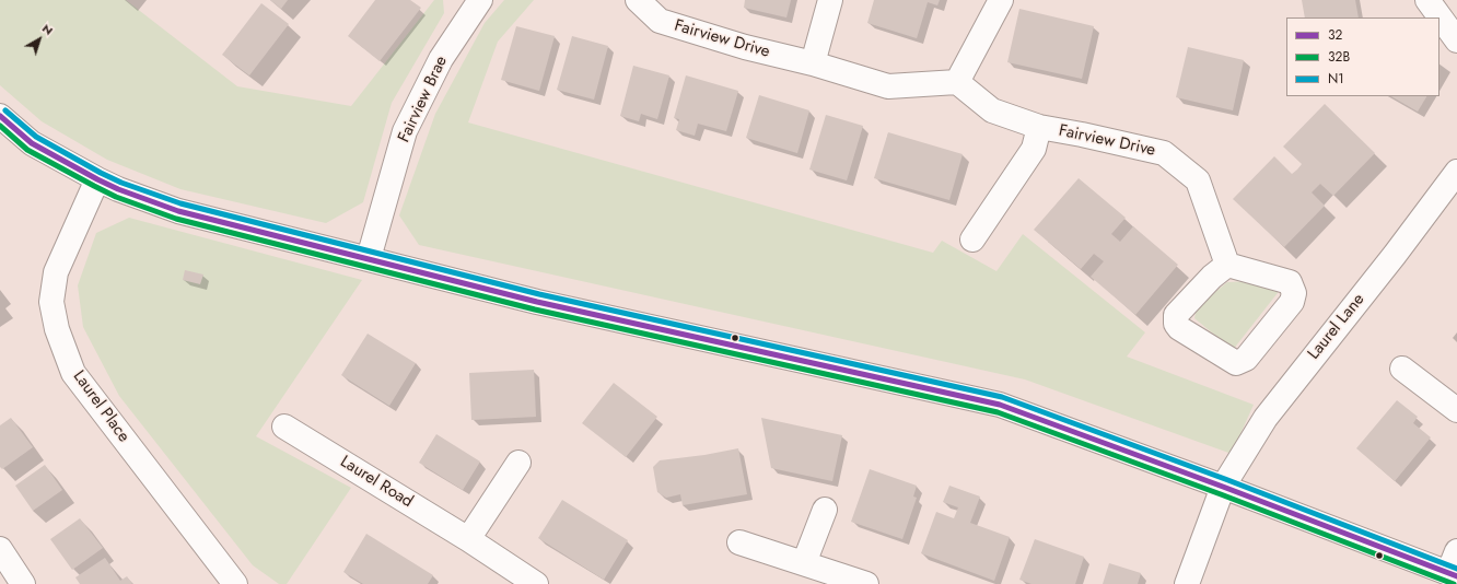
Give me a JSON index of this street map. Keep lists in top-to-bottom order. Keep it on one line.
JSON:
{"streets":{"street":["Fairview Drive","Fairview Brae","Laurel Lane","Laurel Place","Laurel Road"]},"lines":["transit line N1","transit line 32","transit line 32B"],"legend":["32","32B","N1"],"north":"top right"}
